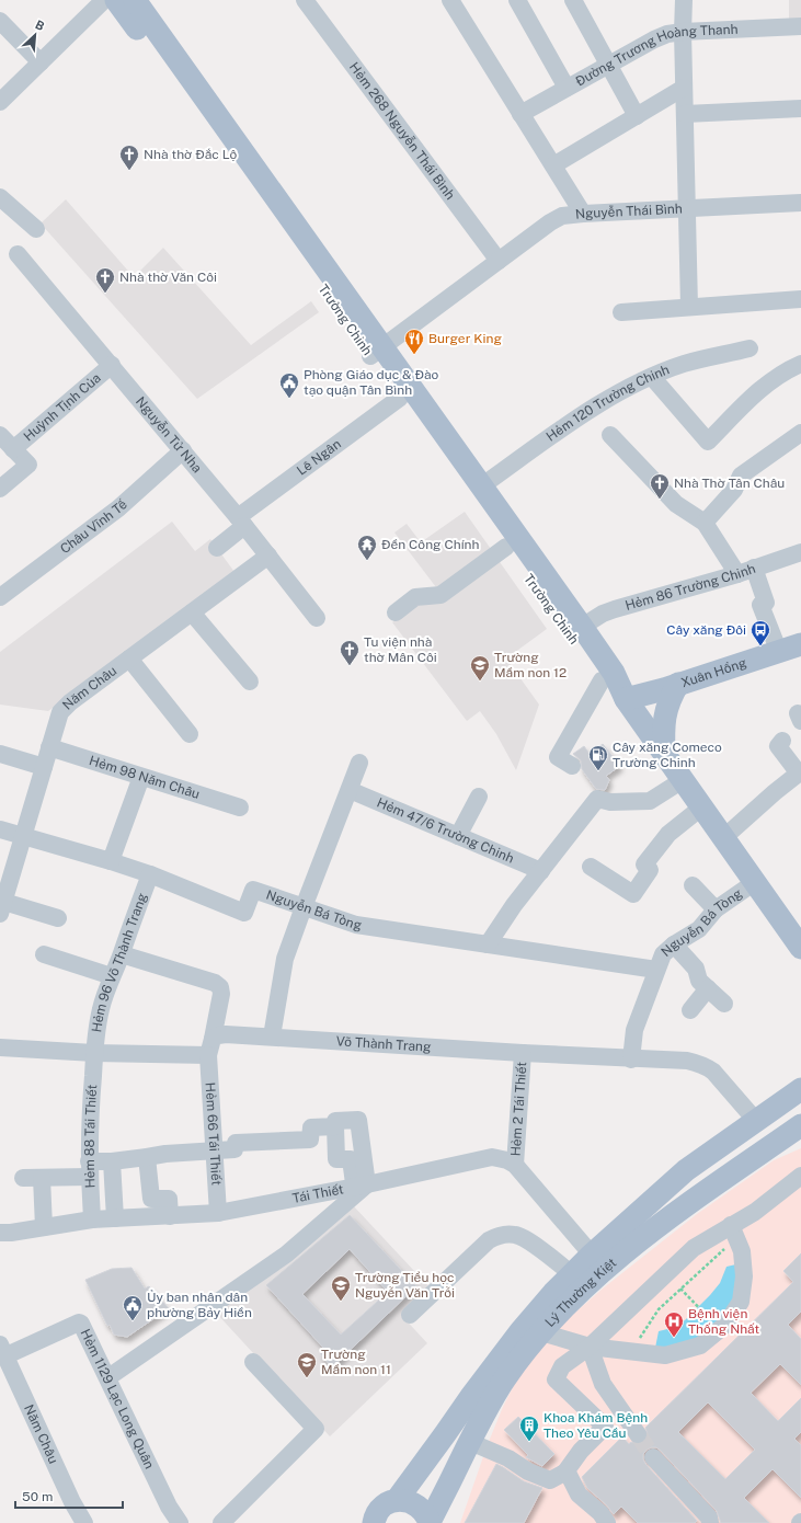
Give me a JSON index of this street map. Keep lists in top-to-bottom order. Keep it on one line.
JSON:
{"streets":{"main road":["Trường Chinh","Xuân Hồng","Lý Thường Kiệt"],"street":["Đường Trương Hoàng Thanh","Hẻm 268 Nguyễn Thái Bình","Nguyễn Thái Bình","Hẻm 120 Trường Chinh","Huỳnh Tịnh Của","Nguyễn Tử Nha","Lê Ngân","Châu Vĩnh Tế","Hẻm 86 Trường Chinh","Năm Châu","Hẻm 98 Năm Châu","Hẻm 47/6 Trường Chinh","Nguyễn Bá Tòng","Hẻm 96 Võ Thành Trang","Võ Thành Trang","Hẻm 2 Tái Thiết","Hẻm 66 Tái Thiết","Hẻm 88 Tái Thiết","Tái Thiết","Hẻm 1129 Lạc Long Quân"]},"crossings":[["Hẻm 268 Nguyễn Thái Bình","Nguyễn Thái Bình"],["Nguyễn Thái Bình","Trường Chinh"],["Trường Chinh","Hẻm 120 Trường Chinh"],["Trường Chinh","Lê Ngân"],["Trường Chinh","Hẻm 86 Trường Chinh"],["Trường Chinh","Xuân Hồng"],["Trường Chinh","Nguyễn Bá Tòng"],["Huỳnh Tịnh Của","Nguyễn Tử Nha"],["Nguyễn Tử Nha","Lê Ngân"],["Nguyễn Tử Nha","Châu Vĩnh Tế"],["Nguyễn Tử Nha","Năm Châu"],["Năm Châu","Hẻm 98 Năm Châu"],["Năm Châu","Nguyễn Bá Tòng"],["Năm Châu","Hẻm 1129 Lạc Long Quân"],["Nguyễn Bá Tòng","Hẻm 96 Võ Thành Trang"],["Nguyễn Bá Tòng","Võ Thành Trang"],["Hẻm 96 Võ Thành Trang","Võ Thành Trang"],["Hẻm 96 Võ Thành Trang","Hẻm 66 Tái Thiết"],["Hẻm 96 Võ Thành Trang","Hẻm 88 Tái Thiết"],["Võ Thành Trang","Hẻm 2 Tái Thiết"],["Võ Thành Trang","Hẻm 66 Tái Thiết"],["Võ Thành Trang","Hẻm 88 Tái Thiết"],["Võ Thành Trang","Lý Thường Kiệt"],["Hẻm 2 Tái Thiết","Tái Thiết"],["Hẻm 66 Tái Thiết","Tái Thiết"],["Hẻm 88 Tái Thiết","Tái Thiết"]],"places":{"church":["Nhà thờ Đắc Lộ","Nhà thờ Văn Côi","Nhà Thờ Tân Châu","Tu viện nhà thờ Mân Côi"],"restaurant":["Burger King"],"public building":["Phòng Giáo dục & Đào tạo quận Tân Bình","Ủy ban nhân dân phường Bảy Hiền"],"temple":["Đền Công Chính"],"bus stop":["Cây xăng Đôi"],"school or university":["Trường Mầm non 12","Trường Tiểu học Nguyễn Văn Trỗi","Trường Mầm non 11"],"fuel station":["Cây xăng Comeco Trường Chinh"],"hospital":["Bệnh viện Thống Nhất"],"building":["Khoa Khám Bệnh Theo Yêu Cầu"]},"scale_bar":"50 m","north":"top right"}
